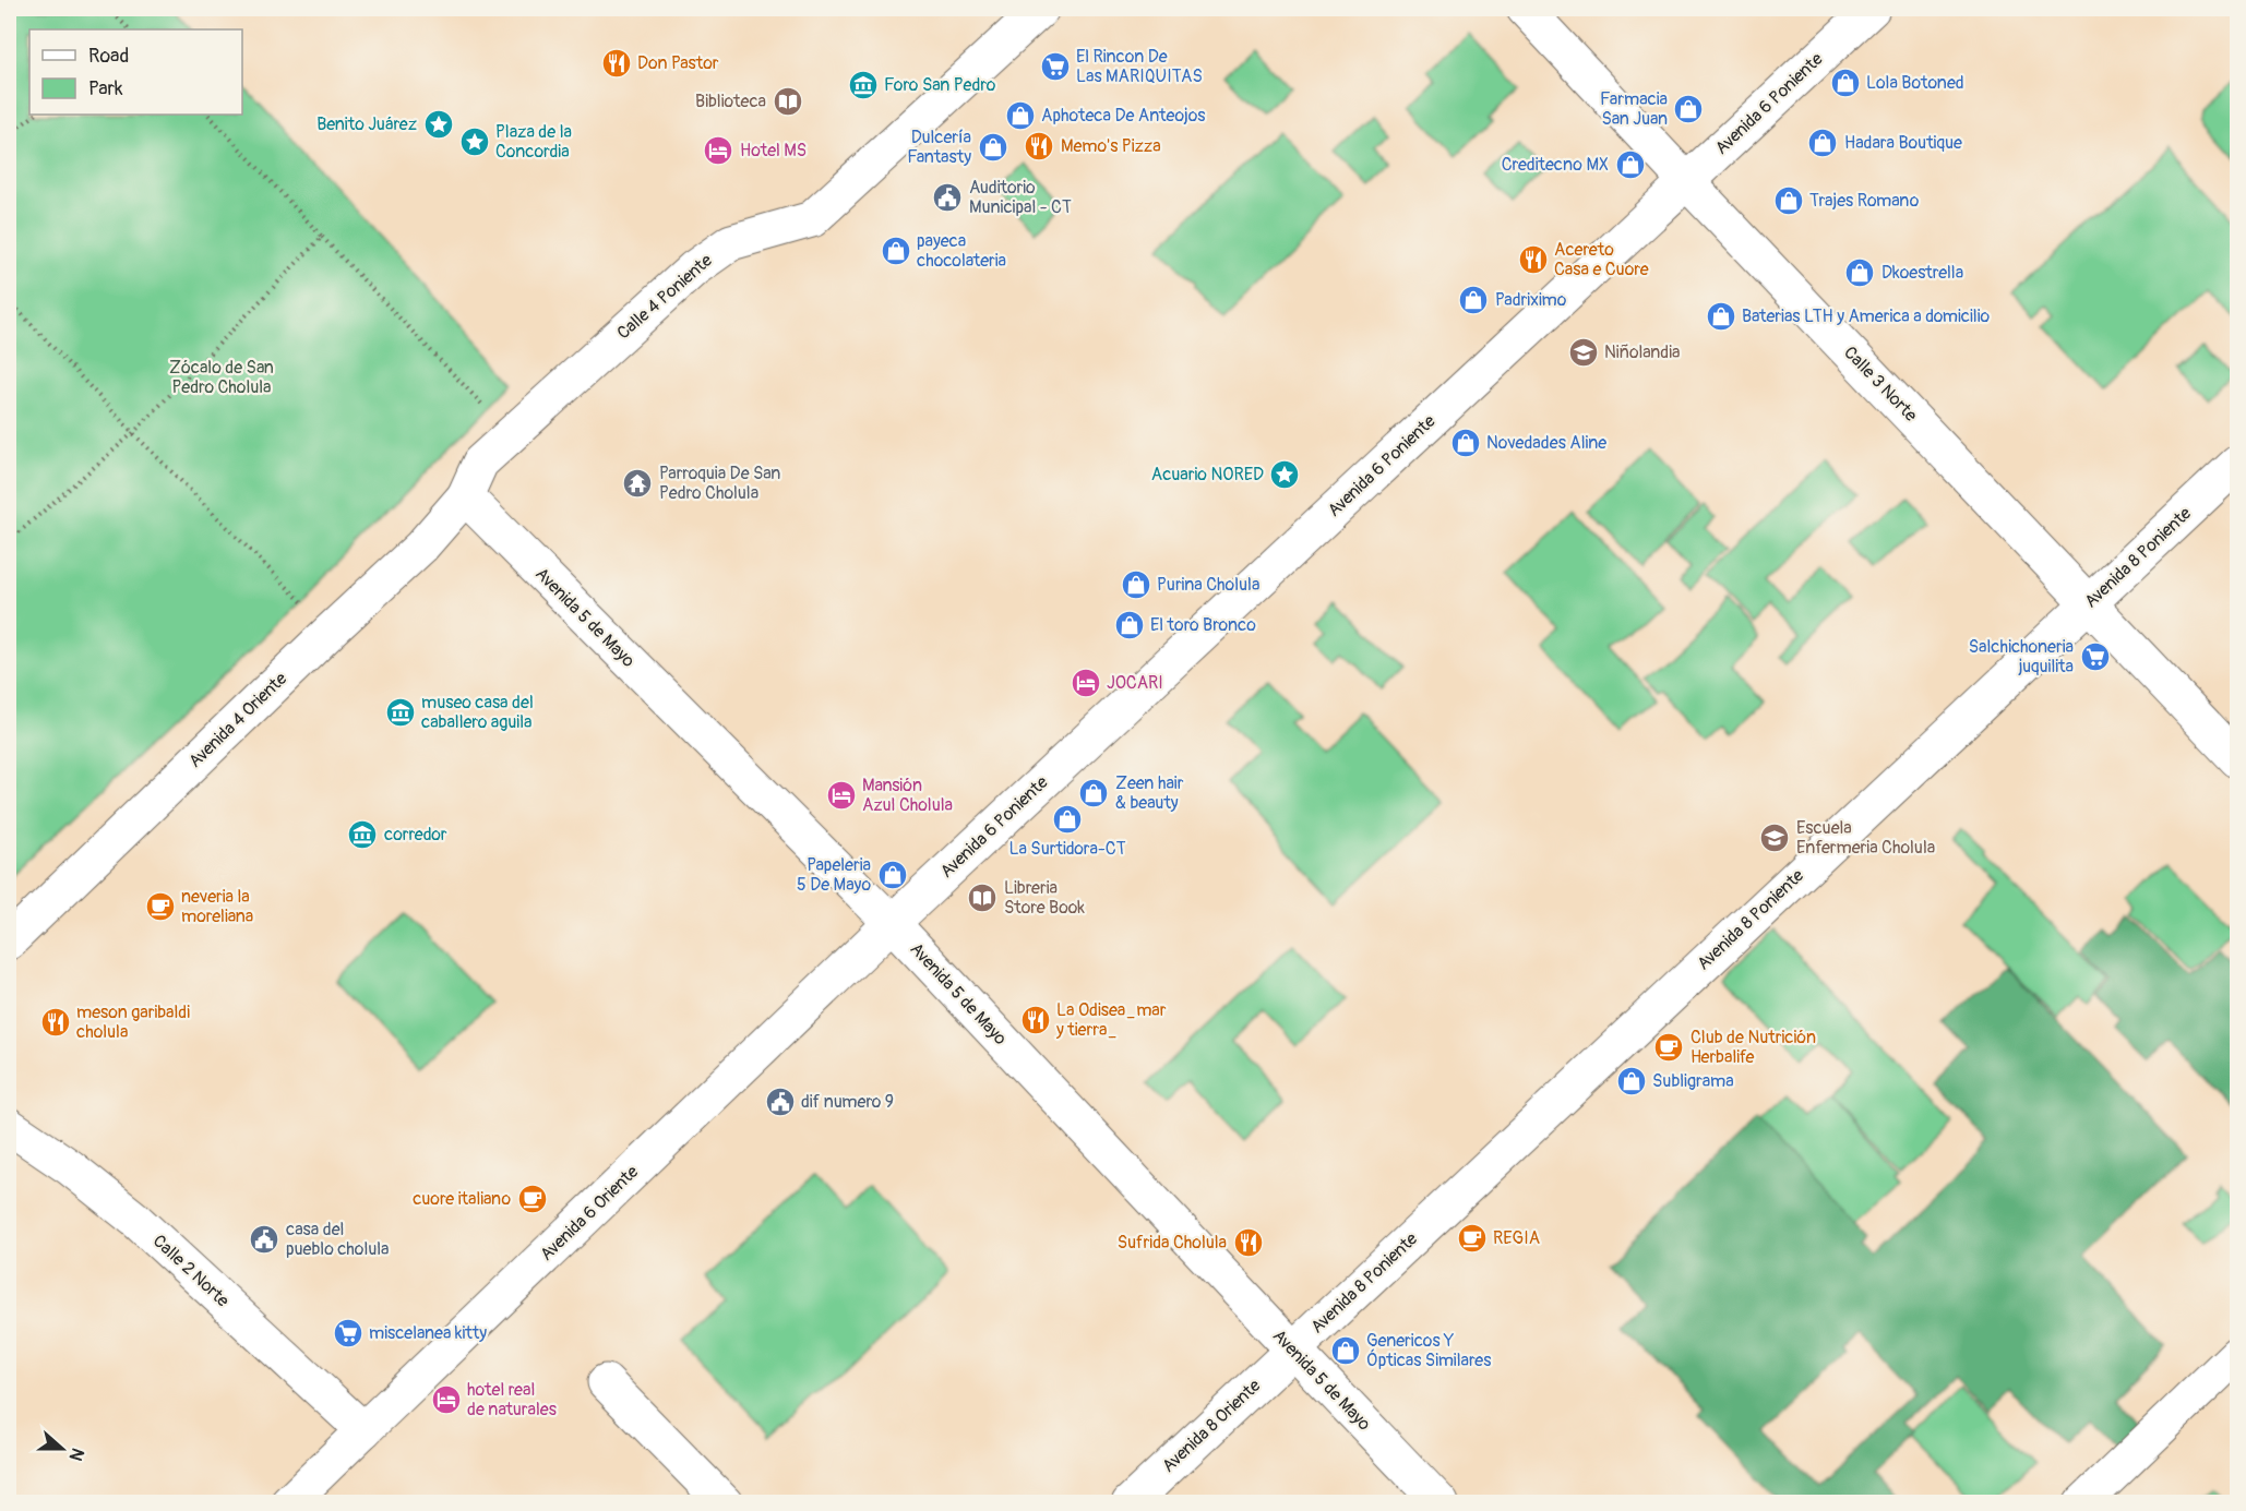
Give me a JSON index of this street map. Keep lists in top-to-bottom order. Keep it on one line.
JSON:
{"streets":{"street":["Avenida 6 Poniente","Calle 4 Poniente","Calle 3 Norte","Avenida 8 Poniente","Avenida 5 de Mayo","Avenida 4 Oriente","Avenida 6 Oriente","Calle 2 Norte","Avenida 8 Oriente"]},"crossings":[["Avenida 6 Poniente","Calle 3 Norte"],["Avenida 6 Poniente","Avenida 5 de Mayo"],["Avenida 6 Poniente","Avenida 6 Oriente"],["Calle 4 Poniente","Avenida 5 de Mayo"],["Calle 4 Poniente","Avenida 4 Oriente"],["Calle 3 Norte","Avenida 8 Poniente"],["Avenida 8 Poniente","Avenida 5 de Mayo"],["Avenida 8 Poniente","Avenida 8 Oriente"],["Avenida 5 de Mayo","Avenida 4 Oriente"],["Avenida 5 de Mayo","Avenida 6 Oriente"],["Avenida 5 de Mayo","Avenida 8 Oriente"],["Avenida 6 Oriente","Calle 2 Norte"]],"parks":["Zócalo de San Pedro Cholula"],"places":{"restaurant":["Don Pastor","Memo's Pizza","Acereto Casa e Cuore","La Odisea_mar y tierra_","meson garibaldi cholula","Sufrida Cholula"],"supermarket":["El Rincon De Las MARIQUITAS","Salchichoneria juquilita","miscelanea kitty"],"shop":["Lola Botoned","Farmacia San Juan","Aphoteca De Anteojos","Hadara Boutique","Dulcería Fantasty","Creditecno MX","Trajes Romano","payeca chocolateria","Dkoestrella","Padriximo","Baterias LTH y America a domicilio","Novedades Aline","Purina Cholula","El toro Bronco","Zeen hair & beauty","La Surtidora-CT","Papeleria 5 De Mayo","Subligrama","Genericos Y Ópticas Similares"],"museum":["Foro San Pedro","museo casa del caballero aguila","corredor"],"library":["Biblioteca","Libreria Store Book"],"place":["Benito Juárez","Plaza de la Concordia","Acuario NORED"],"hotel":["Hotel MS","JOCARI","Mansión Azul Cholula","hotel real de naturales"],"public building":["Auditorio Municipal - CT","dif numero 9","casa del pueblo cholula"],"school or university":["Niñolandia","Escuela Enfermeria Cholula"],"temple":["Parroquia De San Pedro Cholula"],"cafe":["neveria la moreliana","Club de Nutrición Herbalife","cuore italiano","REGIA"]},"legend":["Road","Park"],"north":"right"}
